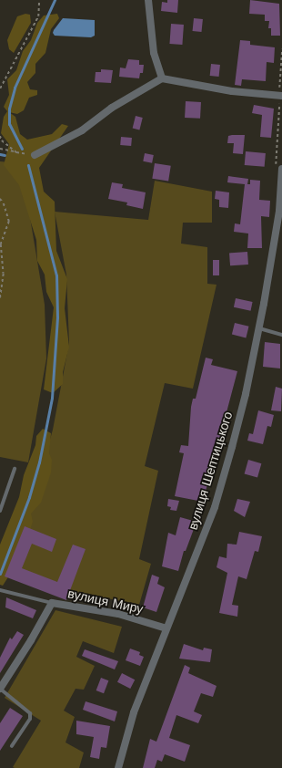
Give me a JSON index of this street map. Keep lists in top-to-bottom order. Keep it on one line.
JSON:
{"streets":{"street":["вулиця Шептицького","вулиця Миру"]},"crossings":[["вулиця Шептицького","вулиця Миру"]]}
